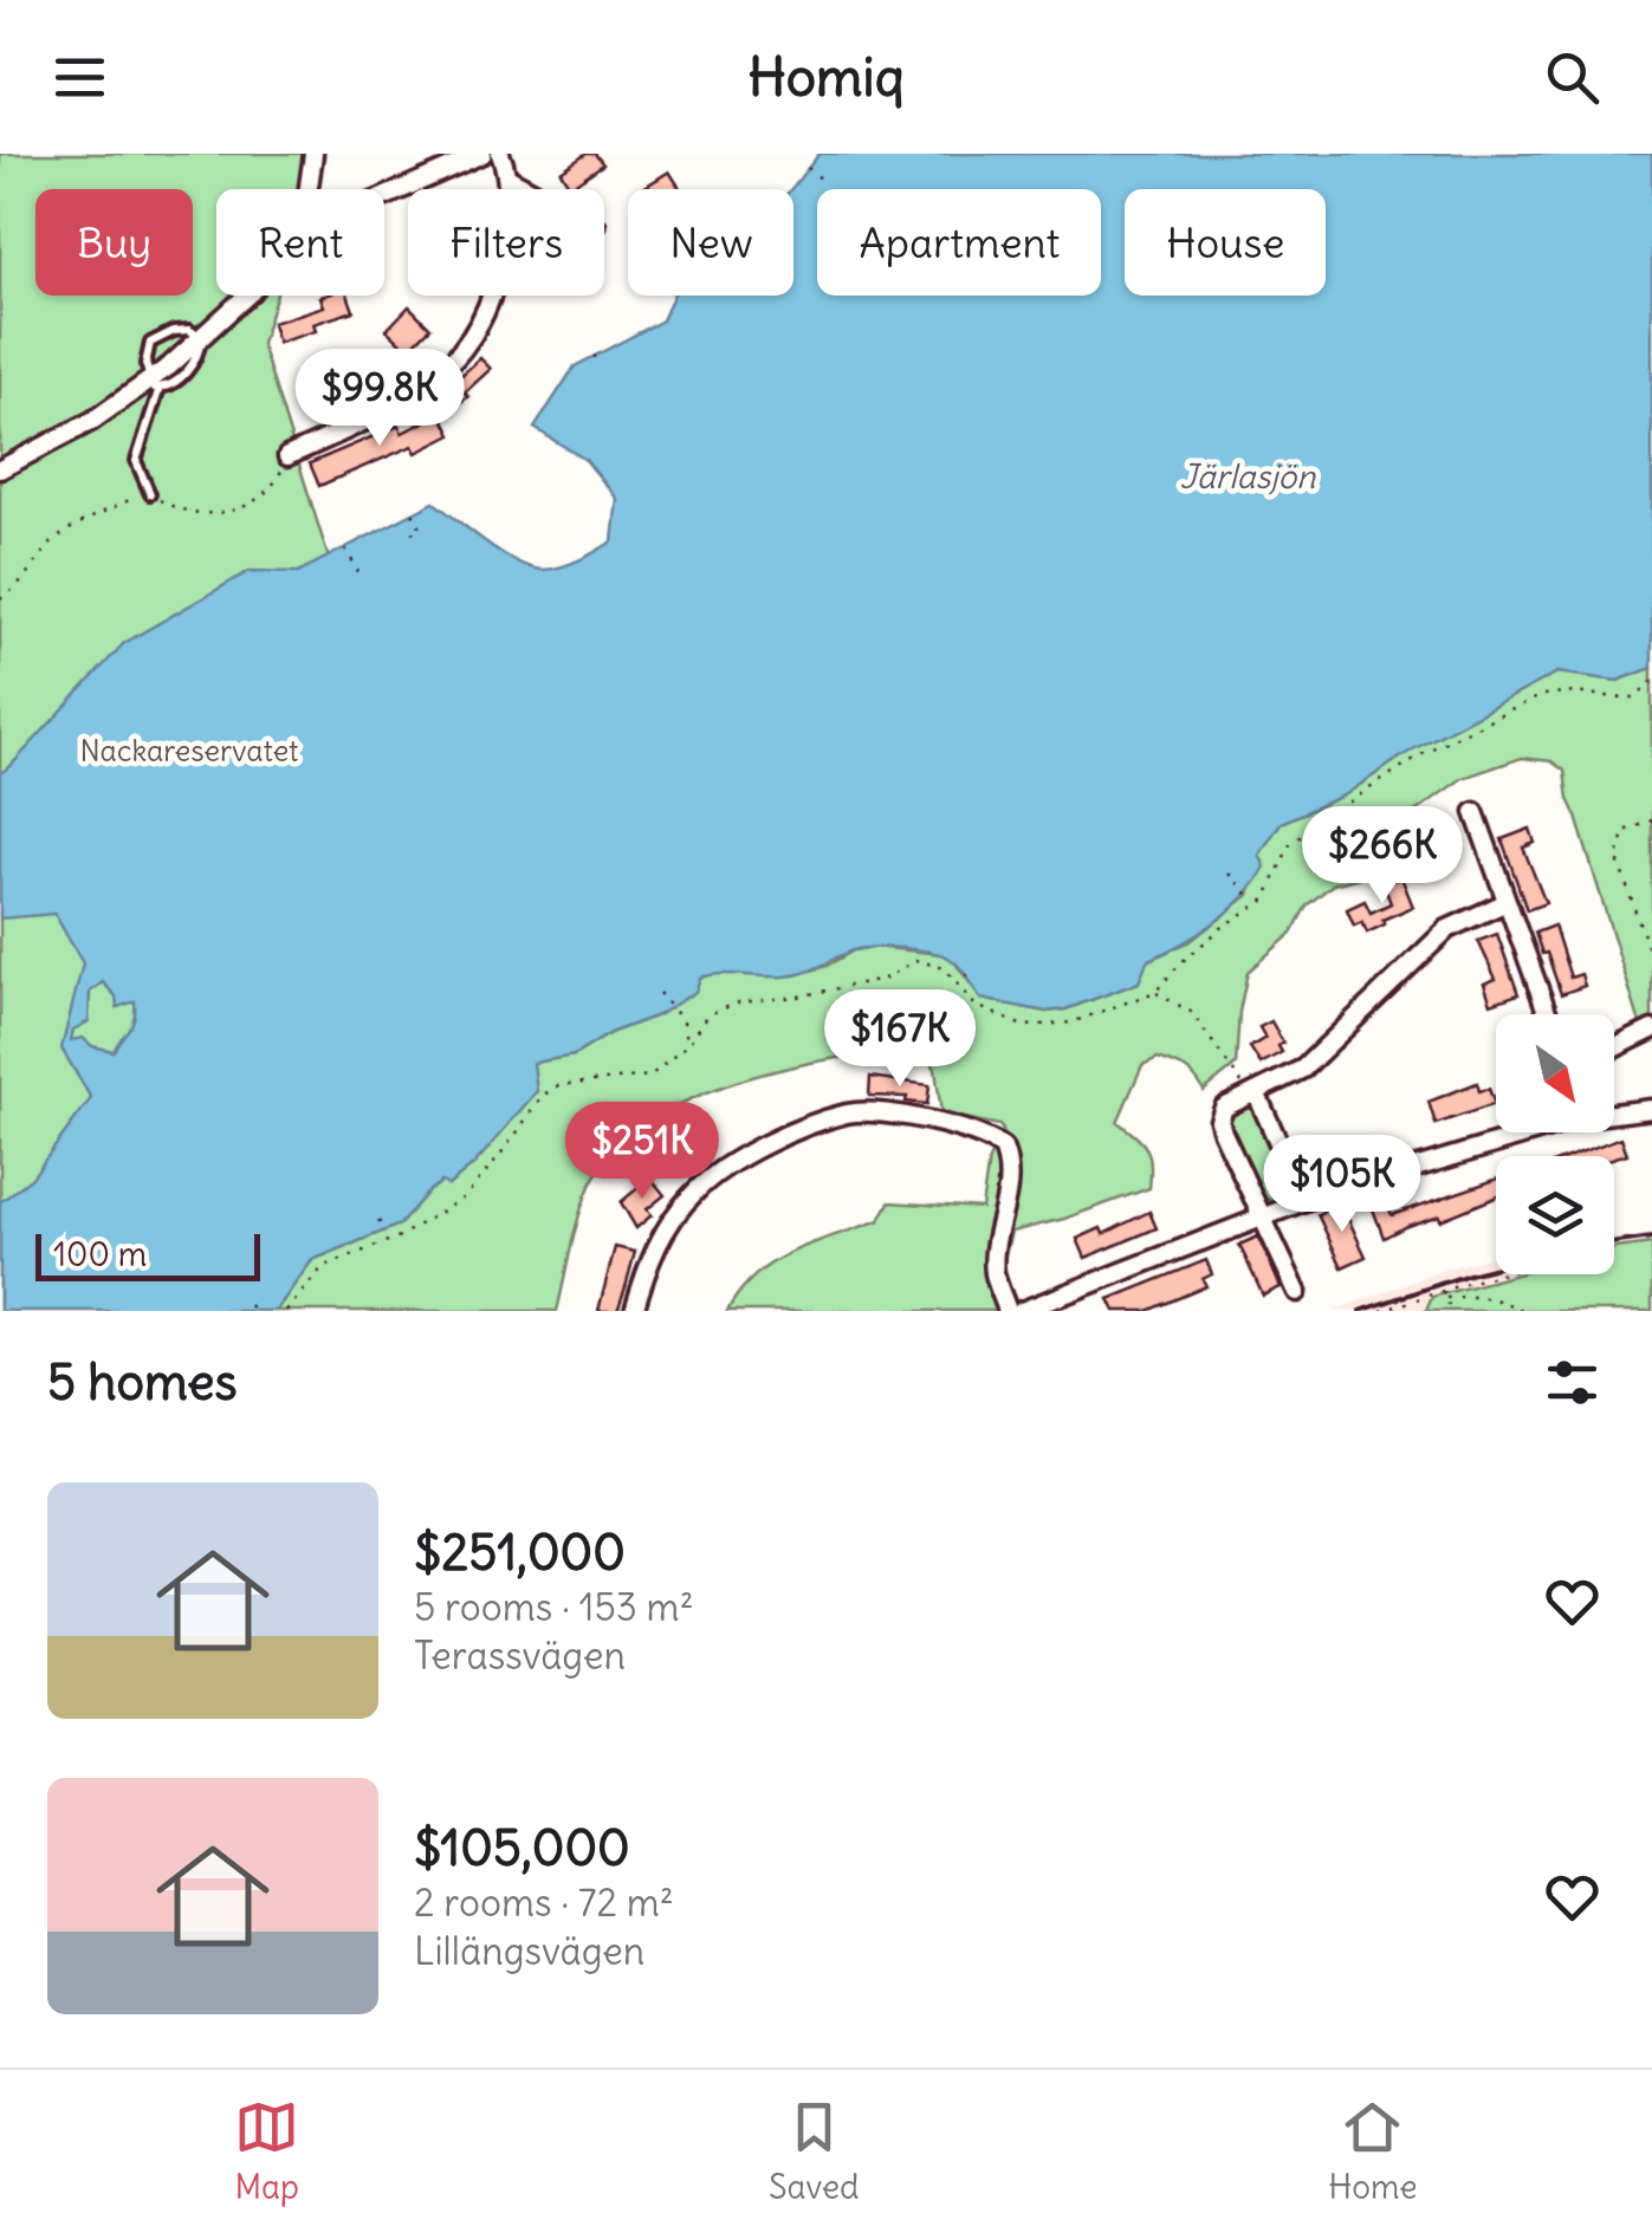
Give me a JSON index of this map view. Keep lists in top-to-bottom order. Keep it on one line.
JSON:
{"water":["Järlasjön"],"parks":["Nackareservatet"],"scale_bar":"100 m","north":"bottom right","page":{"header":"Homiq","chip":["Buy","Rent","Filters","New","Apartment","House"],"price":["$99.8K","$266K","$167K","$251K","$105K"],"scale":"100 m","heading":"5 homes","list":[{"name":"$251,000","note":"5 rooms · 153 m² · Terassvägen"},{"name":"$105,000","note":"2 rooms · 72 m² · Lillängsvägen"}],"tabs":["Map","Saved","Home"]}}
